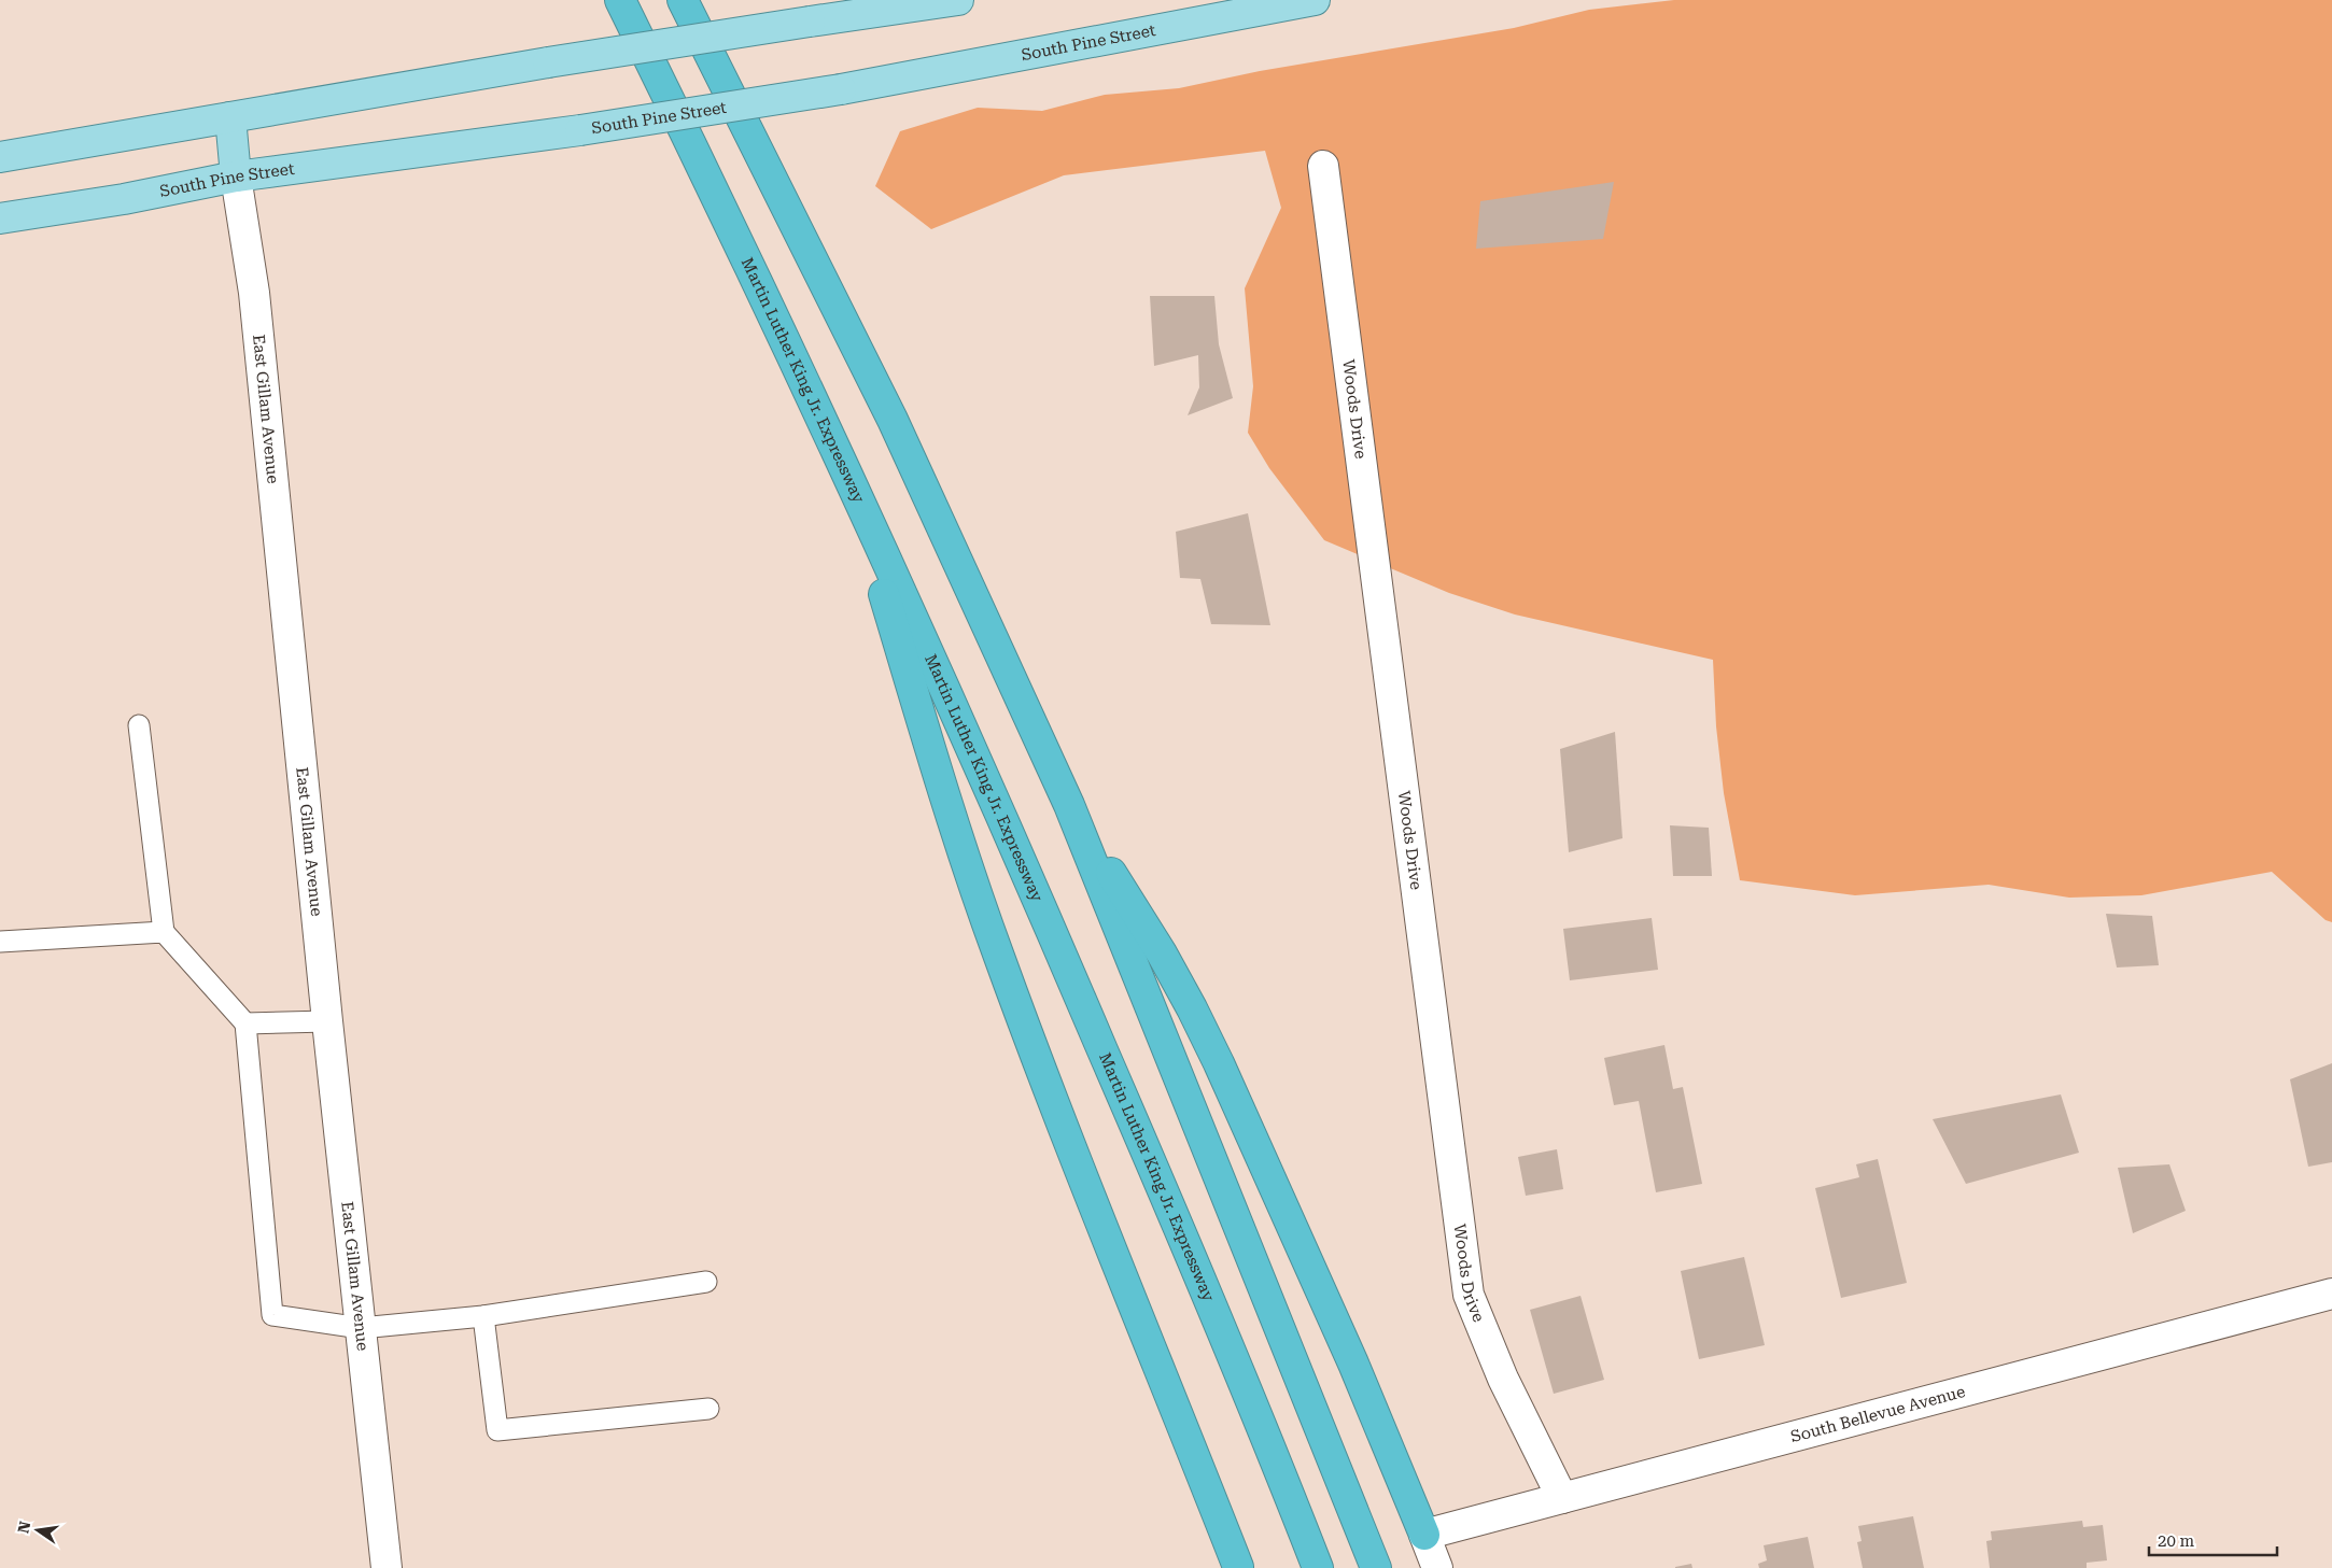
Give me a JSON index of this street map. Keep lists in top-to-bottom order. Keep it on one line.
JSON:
{"streets":{"highway":["Martin Luther King Jr. Expressway"],"main road":["South Pine Street","East Gillam Avenue"],"street":["Woods Drive","South Bellevue Avenue"]},"crossings":[["South Pine Street","East Gillam Avenue"],["Woods Drive","South Bellevue Avenue"]],"scale_bar":"20 m","north":"left"}
